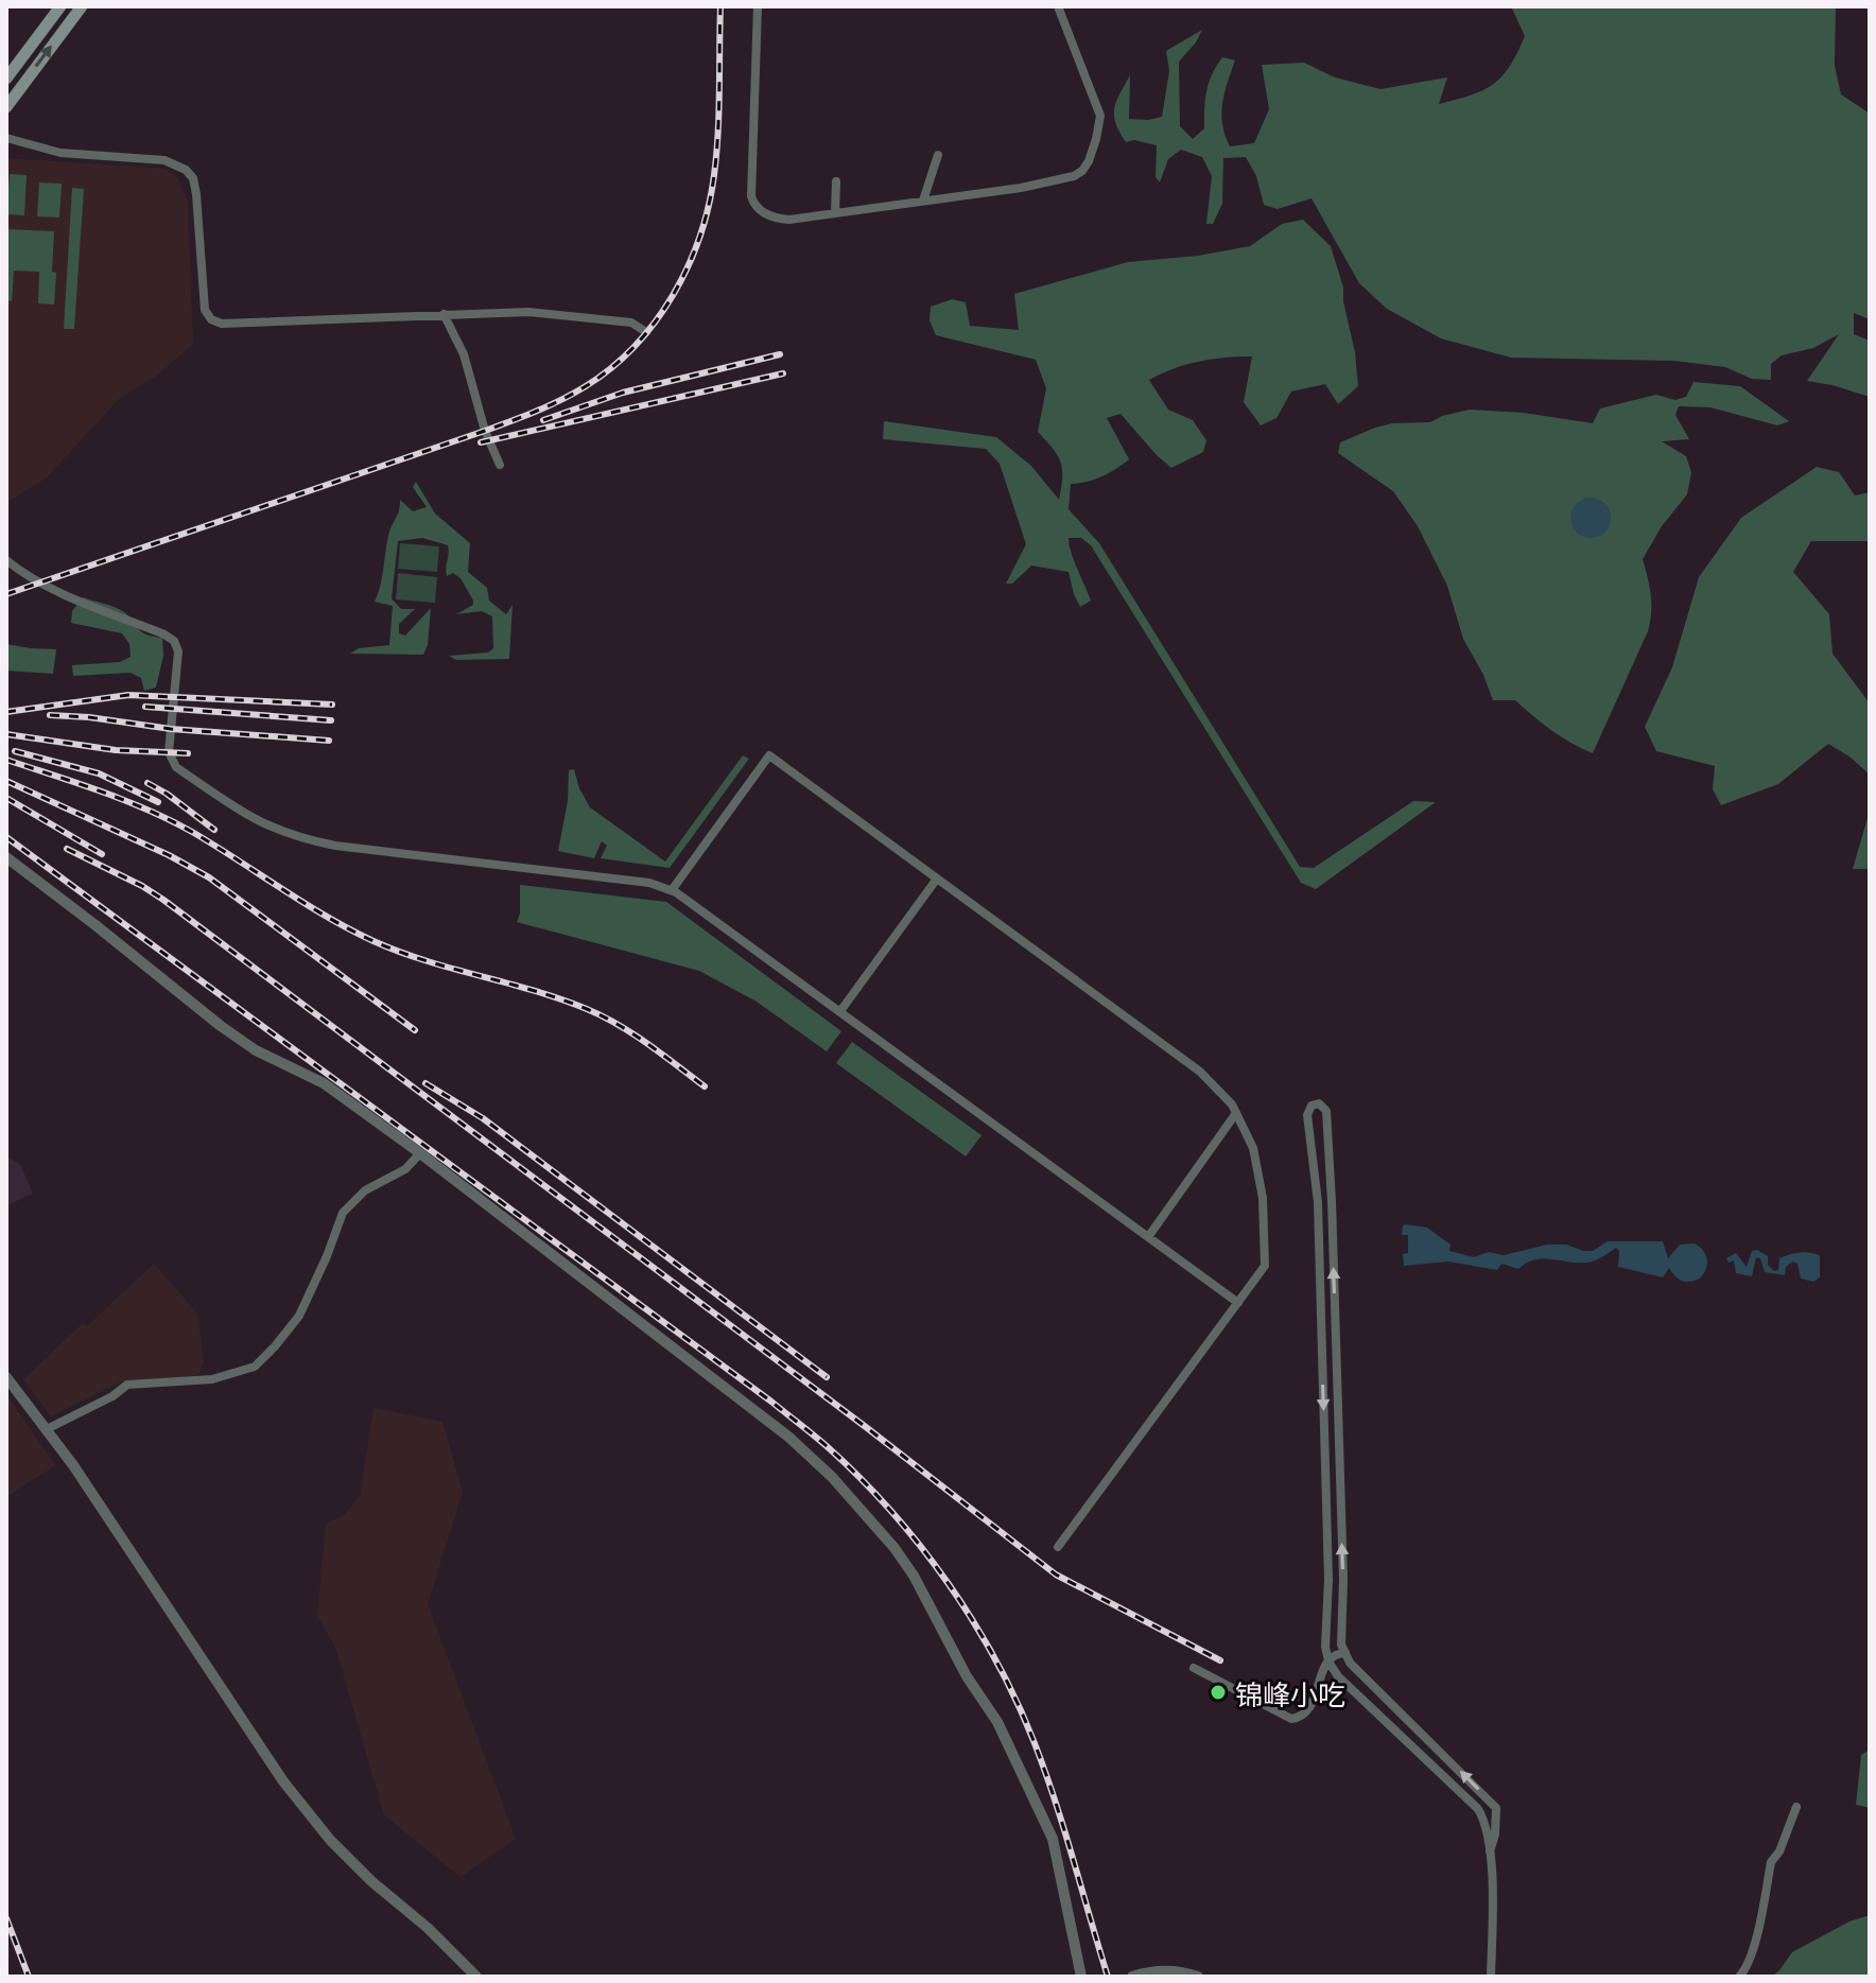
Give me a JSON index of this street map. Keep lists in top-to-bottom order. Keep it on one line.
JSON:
{"places":["锦峰小吃"]}
